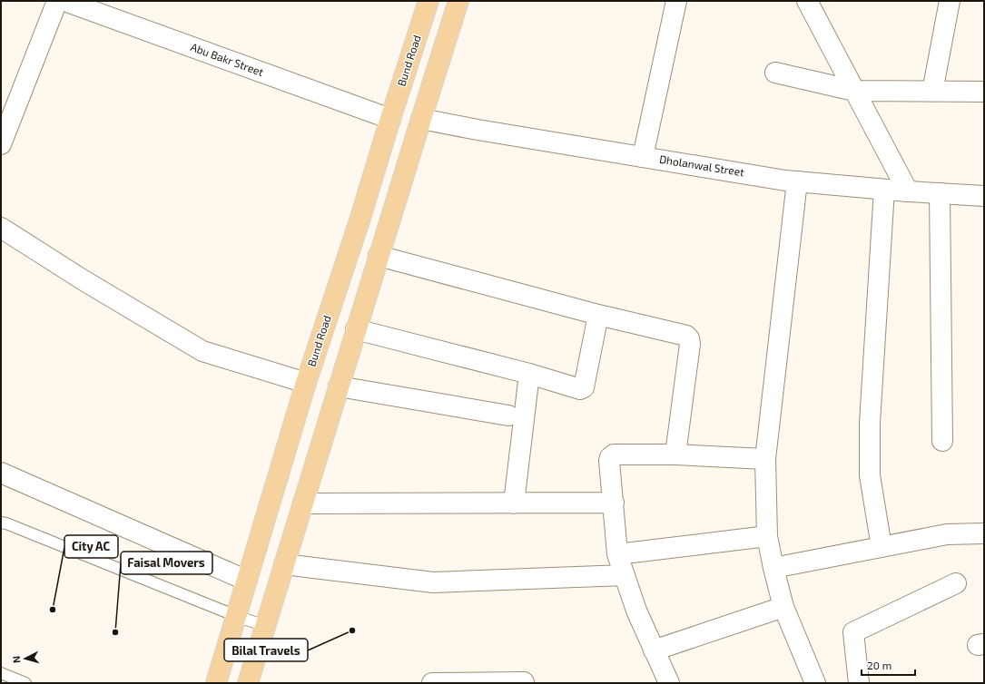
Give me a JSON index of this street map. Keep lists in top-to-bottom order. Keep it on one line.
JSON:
{"streets":{"main road":["Bund Road"],"street":["Abu Bakr Street","Dholanwal Street"]},"crossings":[["Abu Bakr Street","Bund Road"]],"places":["City AC","Bilal Travels","Faisal Movers"],"scale_bar":"20 m","north":"left"}
